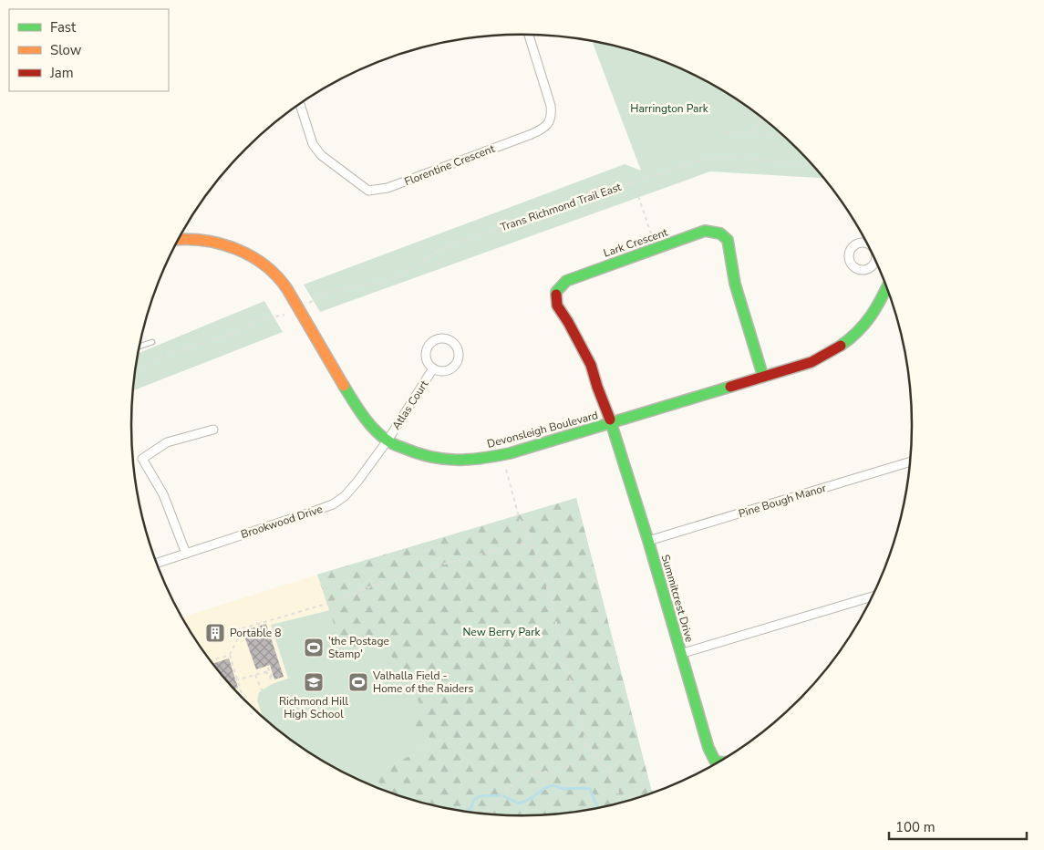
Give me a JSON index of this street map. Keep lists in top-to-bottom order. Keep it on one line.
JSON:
{"streets":{"street":["Florentine Crescent","Lark Crescent","Atlas Court","Devonsleigh Boulevard","Pine Bough Manor","Brookwood Drive","Summitcrest Drive"],"path":["Trans Richmond Trail East"]},"crossings":[["Lark Crescent","Devonsleigh Boulevard"],["Lark Crescent","Summitcrest Drive"],["Atlas Court","Devonsleigh Boulevard"],["Atlas Court","Brookwood Drive"],["Devonsleigh Boulevard","Brookwood Drive"],["Devonsleigh Boulevard","Summitcrest Drive"],["Pine Bough Manor","Summitcrest Drive"]],"parks":["Harrington Park","New Berry Park"],"places":{"building":["Portable 8"],"sports":["'the Postage Stamp'","Valhalla Field - Home of the Raiders"],"school or university":["Richmond Hill High School"]},"legend":["Fast","Slow","Jam"],"scale_bar":"100 m"}
